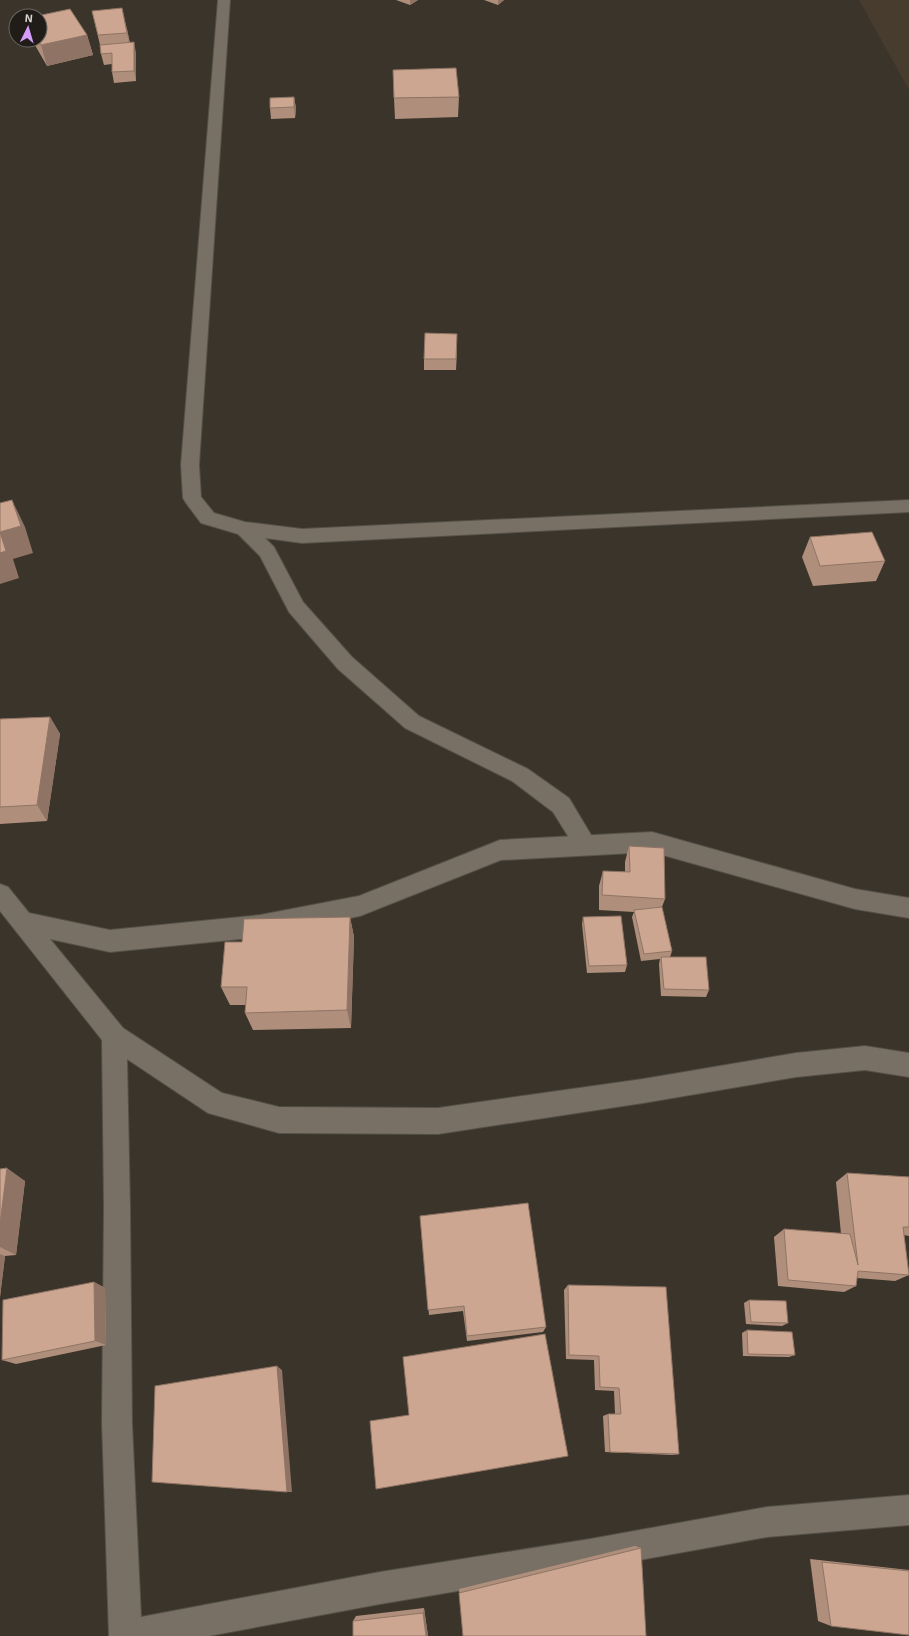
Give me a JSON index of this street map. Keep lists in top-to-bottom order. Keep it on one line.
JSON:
{"north":"top"}
